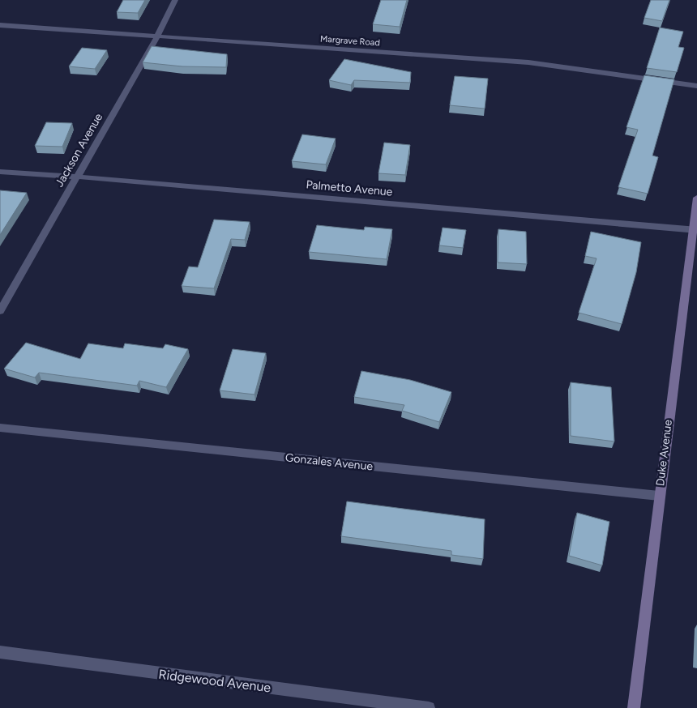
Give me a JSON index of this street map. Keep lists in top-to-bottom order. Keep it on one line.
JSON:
{"streets":{"street":["Margrave Road","Jackson Avenue","Palmetto Avenue","Duke Avenue","Gonzales Avenue","Ridgewood Avenue"]},"crossings":[["Margrave Road","Jackson Avenue"],["Jackson Avenue","Palmetto Avenue"],["Palmetto Avenue","Duke Avenue"],["Duke Avenue","Gonzales Avenue"]]}
